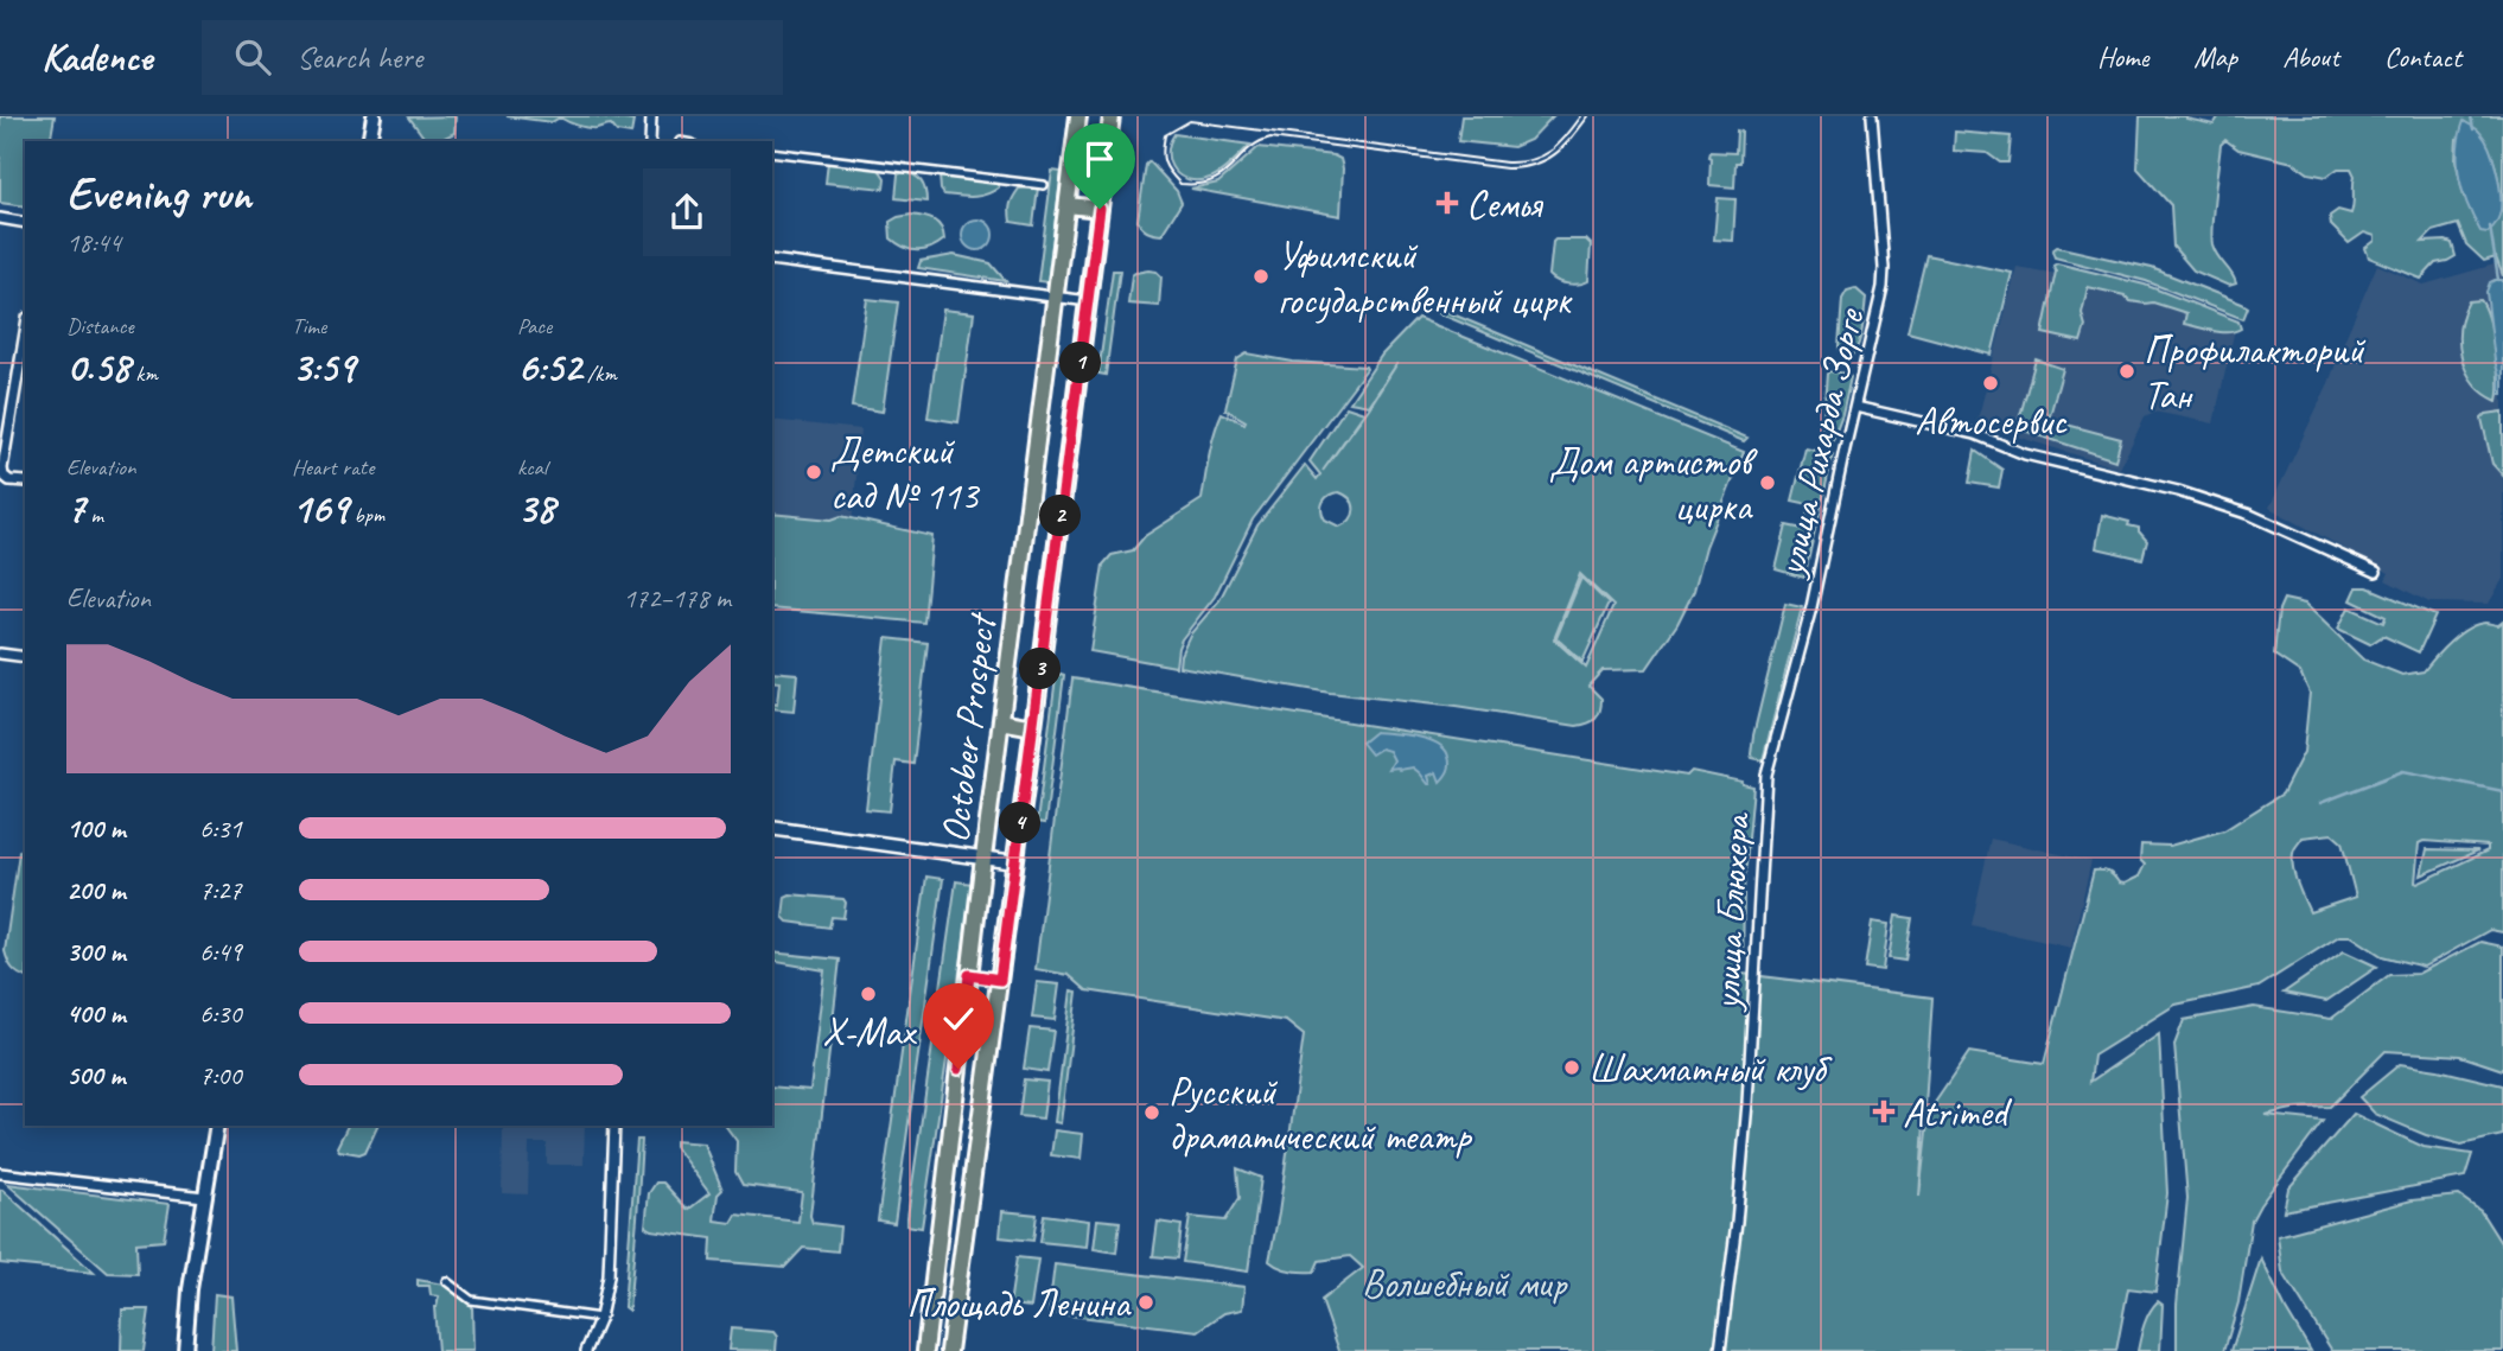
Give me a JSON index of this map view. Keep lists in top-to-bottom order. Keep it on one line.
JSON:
{"streets":{"main road":["October Prospect"],"street":["улица Рихарда Зорге","улица Блюхера"]},"crossings":[["улица Рихарда Зорге","улица Блюхера"]],"parks":["Волшебный мир"],"places":{"health":["Семья","Atrimed"],"other":["Уфимский государственный цирк","Профилакторий Тан","Автосервис","Детский сад № 113","Дом артистов цирка","X-Max","Шахматный клуб","Русский драматический театр","Площадь Ленина"]},"page":{"header":"Kadence","search":"Search here","nav":["Home","Map","About","Contact"],"heading":["Evening run","18:44"],"stats":[["Distance","0.58 km"],["Time","3:59"],["Pace","6:52 /km"],["Elevation","7 m"],["Heart rate","169 bpm"],["kcal","38"]],"pins":["1","2","3","4"],"chart":["Elevation","172–178 m"],"list":[{"name":"100 m","note":"6:31"},{"name":"200 m","note":"7:27"},{"name":"300 m","note":"6:49"},{"name":"400 m","note":"6:30"},{"name":"500 m","note":"7:00"}]}}
